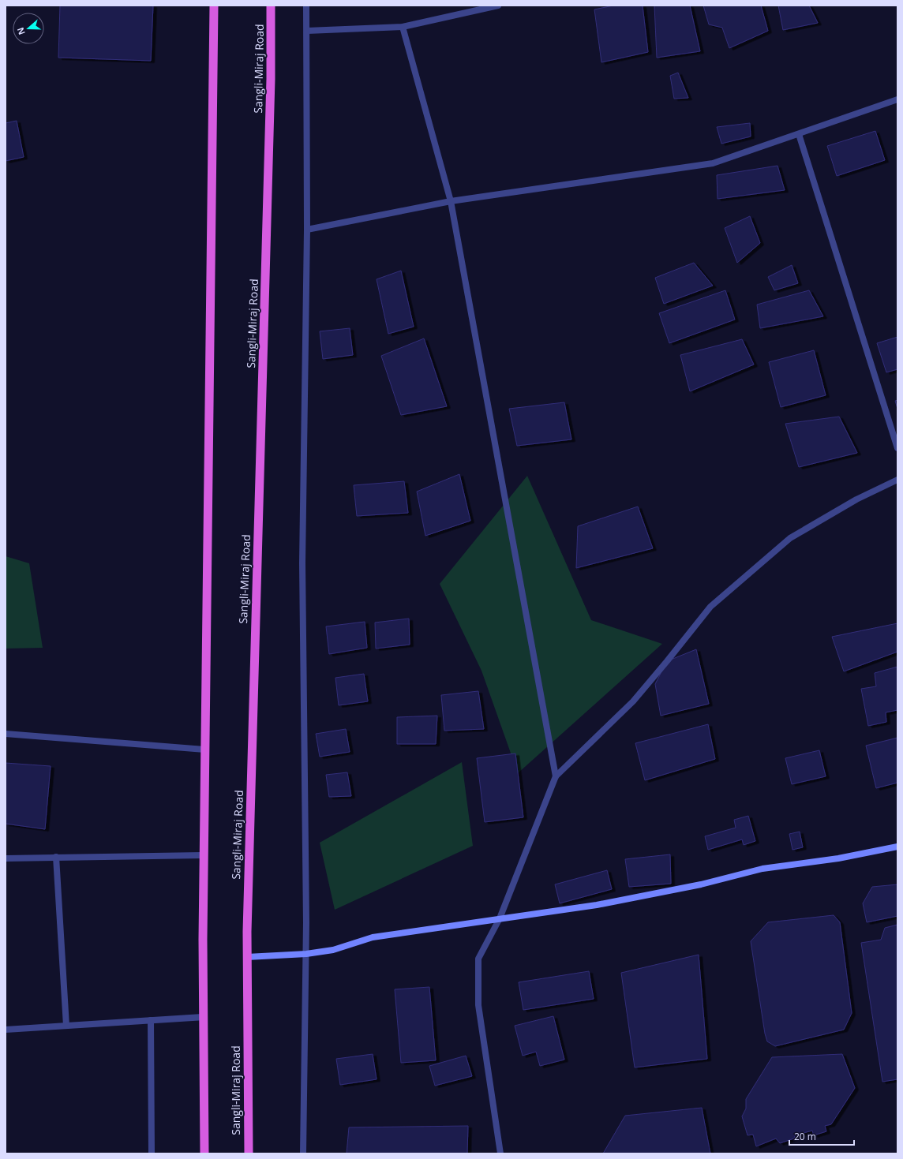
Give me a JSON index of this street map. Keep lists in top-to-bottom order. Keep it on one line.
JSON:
{"streets":{"highway":["Sangli-Miraj Road"]},"scale_bar":"20 m","north":"left"}
